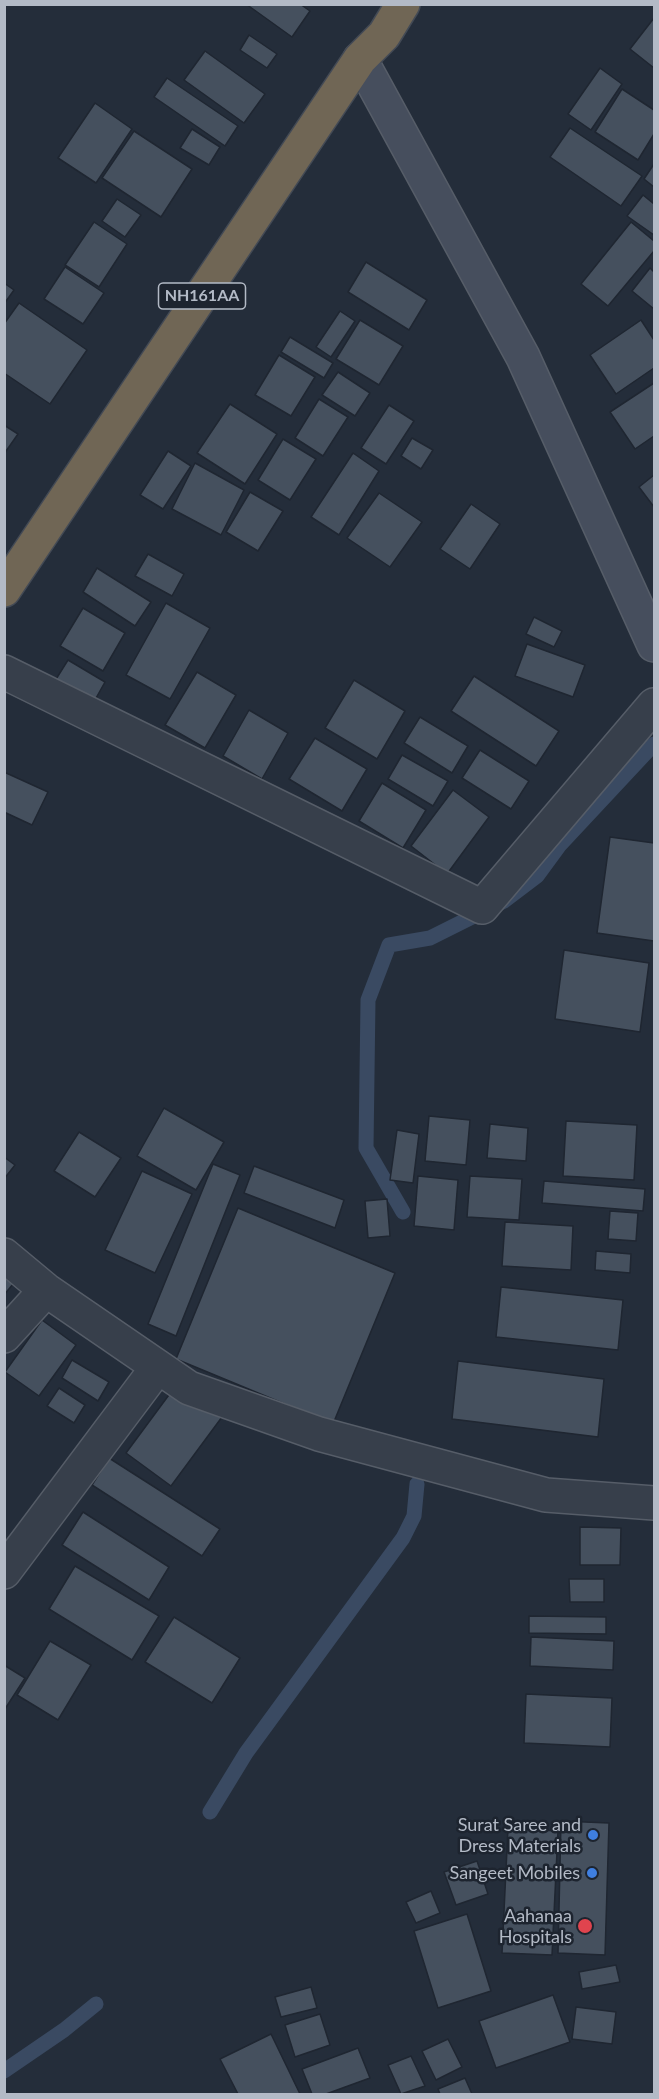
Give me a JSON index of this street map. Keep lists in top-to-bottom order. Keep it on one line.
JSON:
{"streets":{"highway":["NH161AA"]},"places":["Surat Saree and Dress Materials","Sangeet Mobiles","Aahanaa Hospitals"]}
